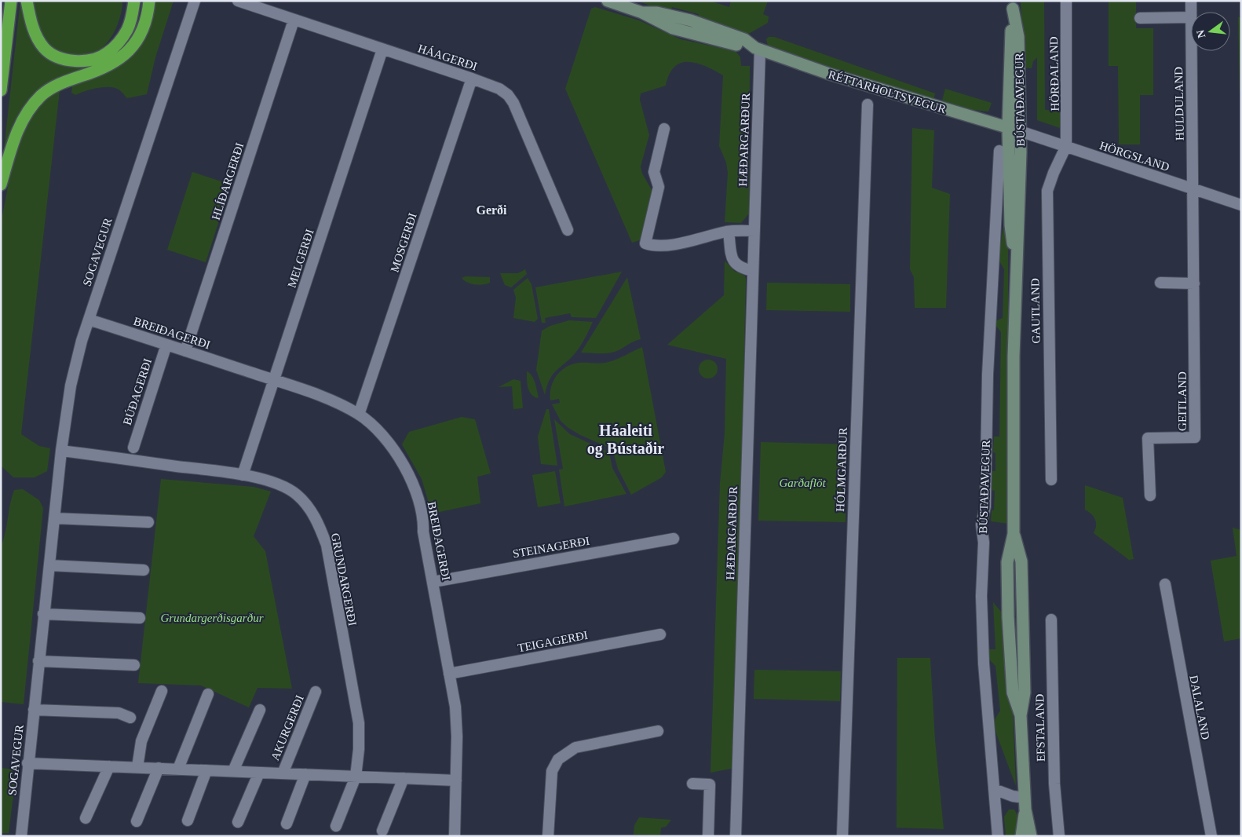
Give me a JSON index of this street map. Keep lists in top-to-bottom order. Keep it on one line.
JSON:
{"streets":{"main road":["RÉTTARHOLTSVEGUR","BÚSTAÐAVEGUR"],"street":["HÁAGERÐI","HÖRÐALAND","HULDULAND","HÆÐARGARÐUR","HÖRGSLAND","HLÍÐARGERÐI","MOSGERÐI","SOGAVEGUR","MELGERÐI","GAUTLAND","BREIÐAGERÐI","BÚÐAGERÐI","GEITLAND","HÓLMGARÐUR","STEINAGERÐI","GRUNDARGERÐI","TEIGAGERÐI","DALALAND","AKURGERÐI","EFSTALAND"]},"crossings":[["HÁAGERÐI","HLÍÐARGERÐI"],["HÁAGERÐI","MOSGERÐI"],["HÁAGERÐI","MELGERÐI"],["HÖRÐALAND","HÖRGSLAND"],["HÖRÐALAND","GAUTLAND"],["RÉTTARHOLTSVEGUR","BÚSTAÐAVEGUR"],["RÉTTARHOLTSVEGUR","HÆÐARGARÐUR"],["RÉTTARHOLTSVEGUR","HÖRGSLAND"],["BÚSTAÐAVEGUR","HÖRGSLAND"],["HULDULAND","HÖRGSLAND"],["HULDULAND","GEITLAND"],["HÖRGSLAND","GAUTLAND"],["HÖRGSLAND","GEITLAND"],["HLÍÐARGERÐI","BREIÐAGERÐI"],["MOSGERÐI","BREIÐAGERÐI"],["SOGAVEGUR","BREIÐAGERÐI"],["SOGAVEGUR","GRUNDARGERÐI"],["SOGAVEGUR","AKURGERÐI"],["MELGERÐI","BREIÐAGERÐI"],["MELGERÐI","GRUNDARGERÐI"],["BREIÐAGERÐI","BÚÐAGERÐI"],["BREIÐAGERÐI","STEINAGERÐI"],["BREIÐAGERÐI","TEIGAGERÐI"],["BREIÐAGERÐI","AKURGERÐI"],["GRUNDARGERÐI","AKURGERÐI"]],"districts":["Gerði","Háaleiti og Bústaðir"],"parks":["Garðaflöt","Grundargerðisgarður"],"north":"left"}
